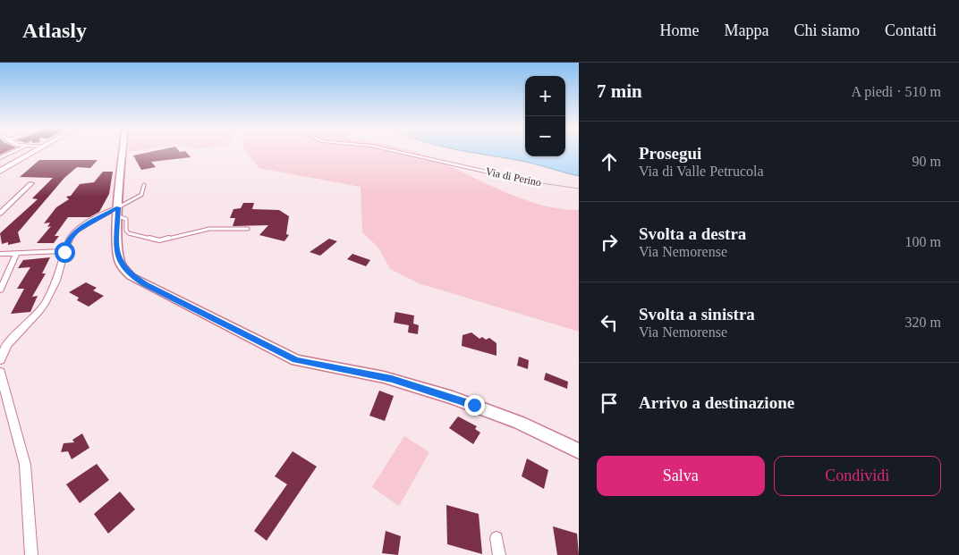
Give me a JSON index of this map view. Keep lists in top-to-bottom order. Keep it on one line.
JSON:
{"streets":{"street":["Via di Perino"]},"page":{"header":"Atlasly","nav":["Home","Mappa","Chi siamo","Contatti"],"heading":["7 min","A piedi · 510 m"],"map_buttons":["+","−"],"list":[["Prosegui","Via di Valle Petrucola","90 m"],["Svolta a destra","Via Nemorense","100 m"],["Svolta a sinistra","Via Nemorense","320 m"],"Arrivo a destinazione"],"buttons":["Salva","Condividi"]}}
